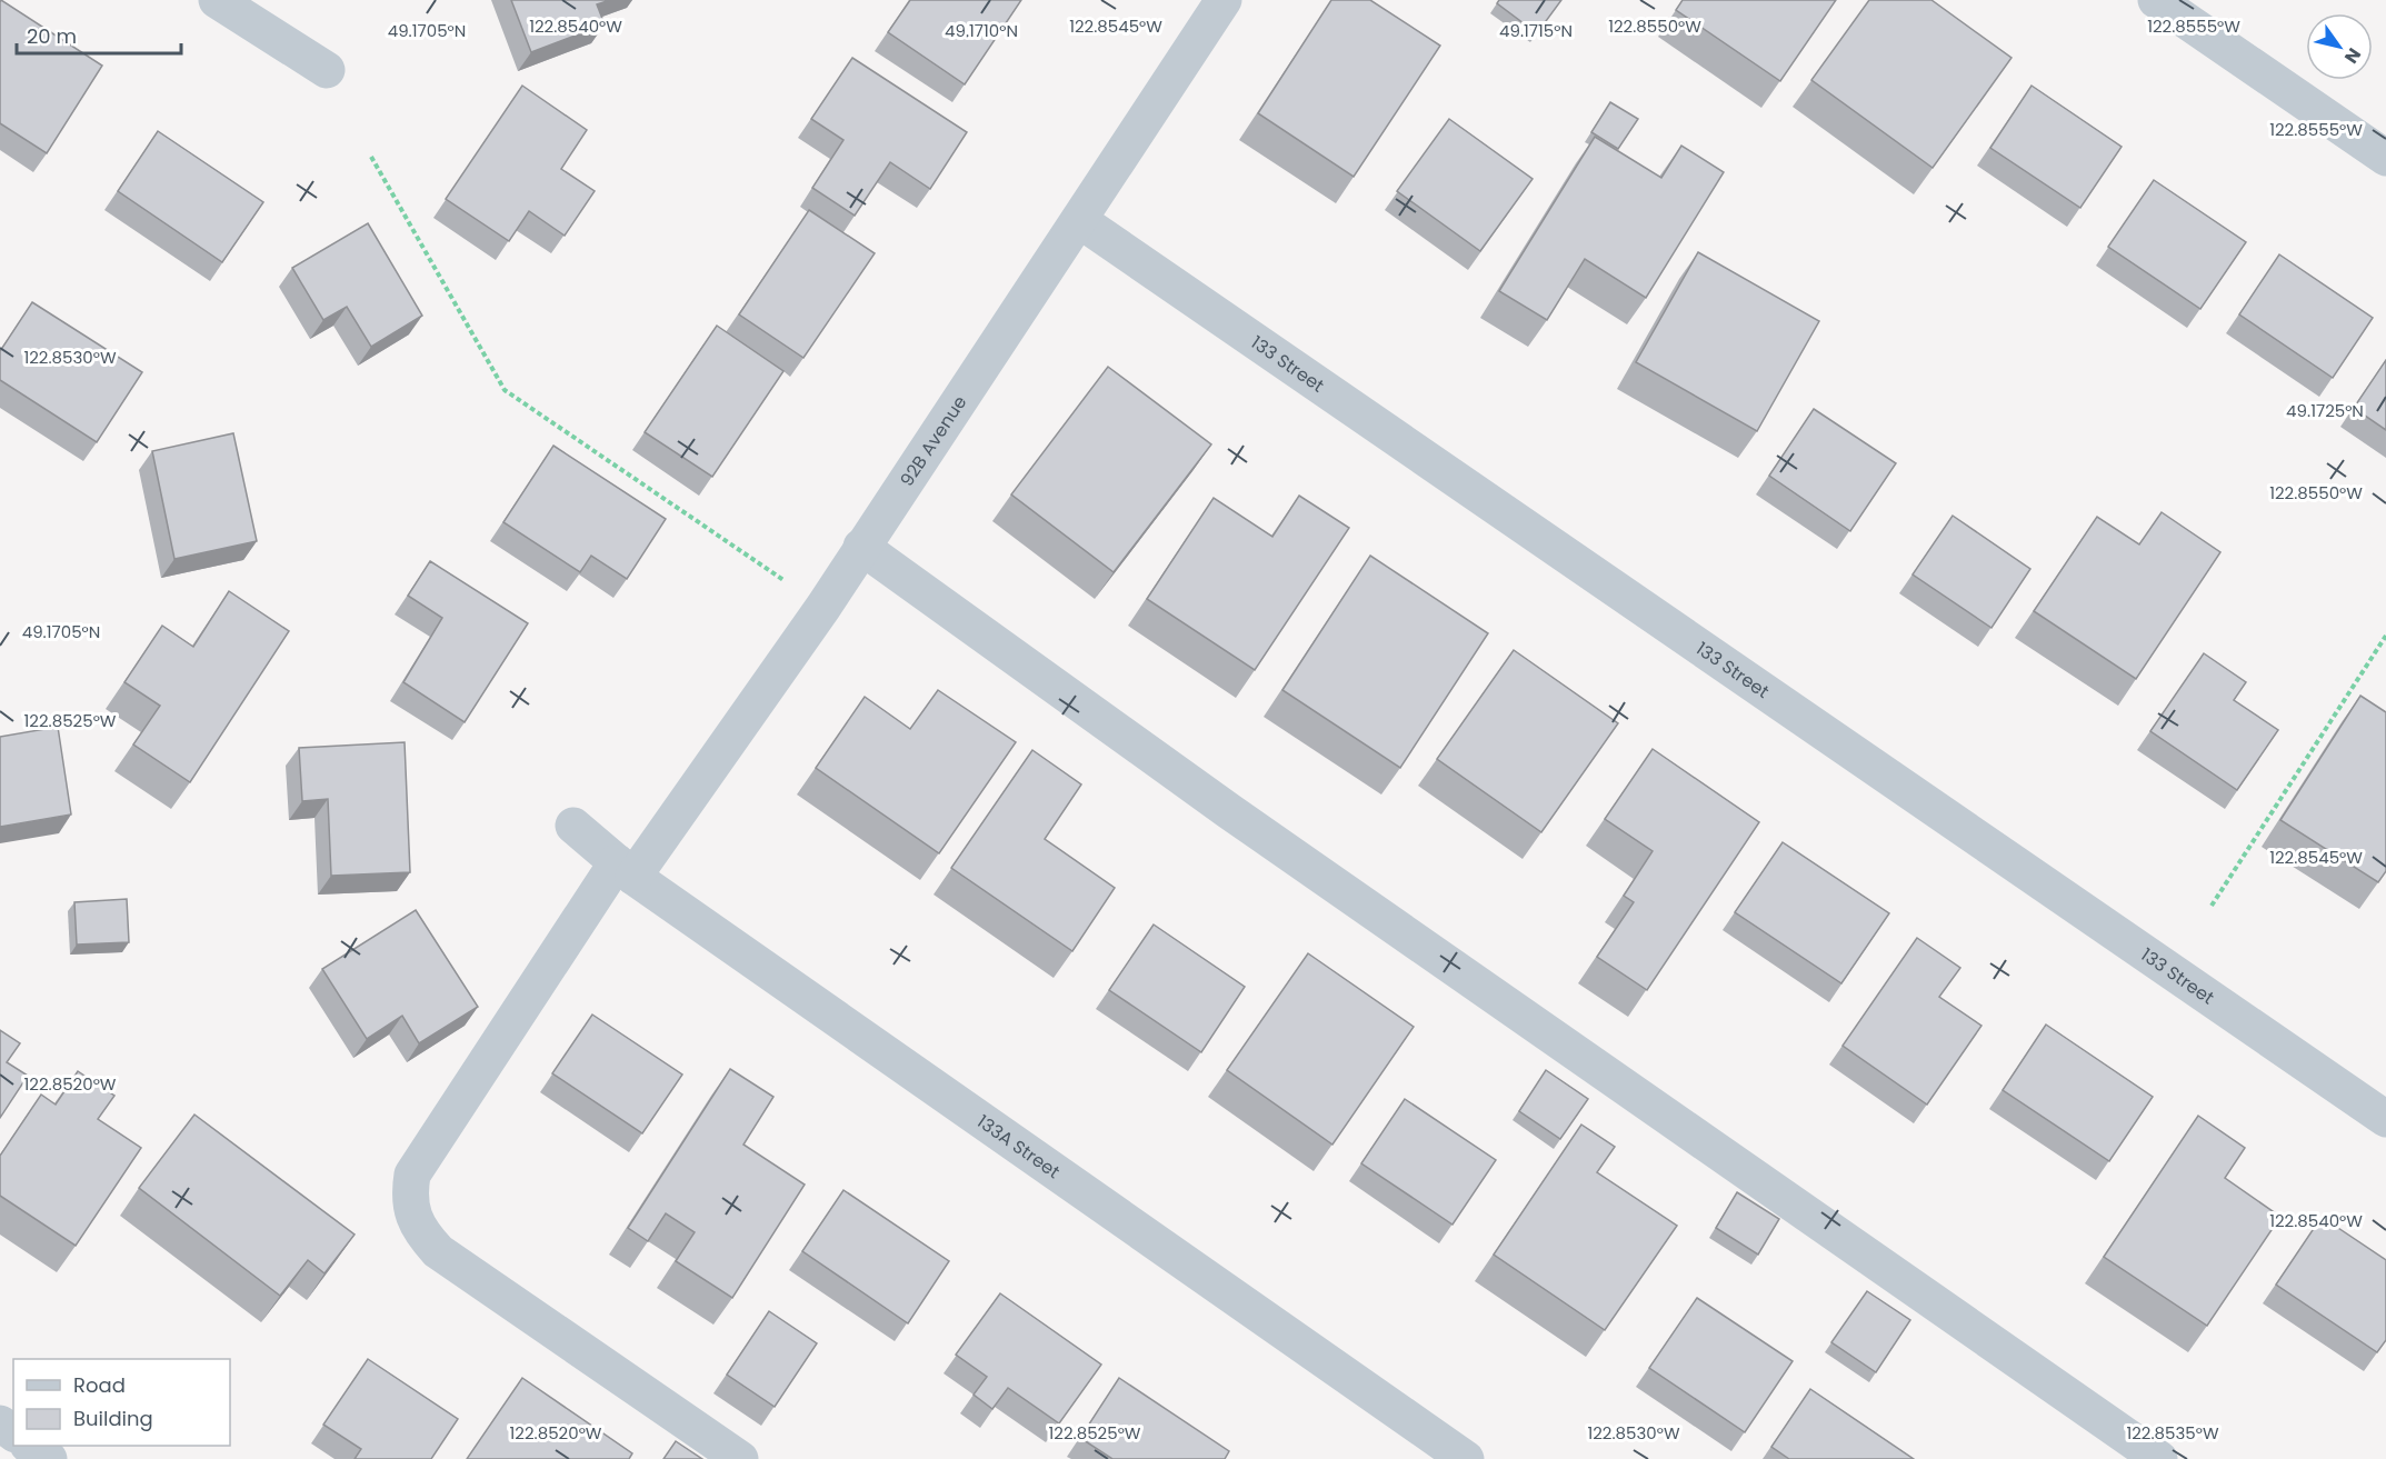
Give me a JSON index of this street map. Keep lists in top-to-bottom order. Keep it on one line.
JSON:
{"streets":{"street":["133 Street","92B Avenue","133A Street"]},"crossings":[["133 Street","92B Avenue"],["92B Avenue","133A Street"]],"legend":["Road","Building"],"scale_bar":"20 m","north":"bottom right","coordinates":["122.8540°W","122.8545°W","122.8550°W","122.8555°W","49.1705°N","49.1710°N","49.1715°N","122.8530°W","49.1725°N","122.8525°W","122.8520°W","122.8535°W"]}
